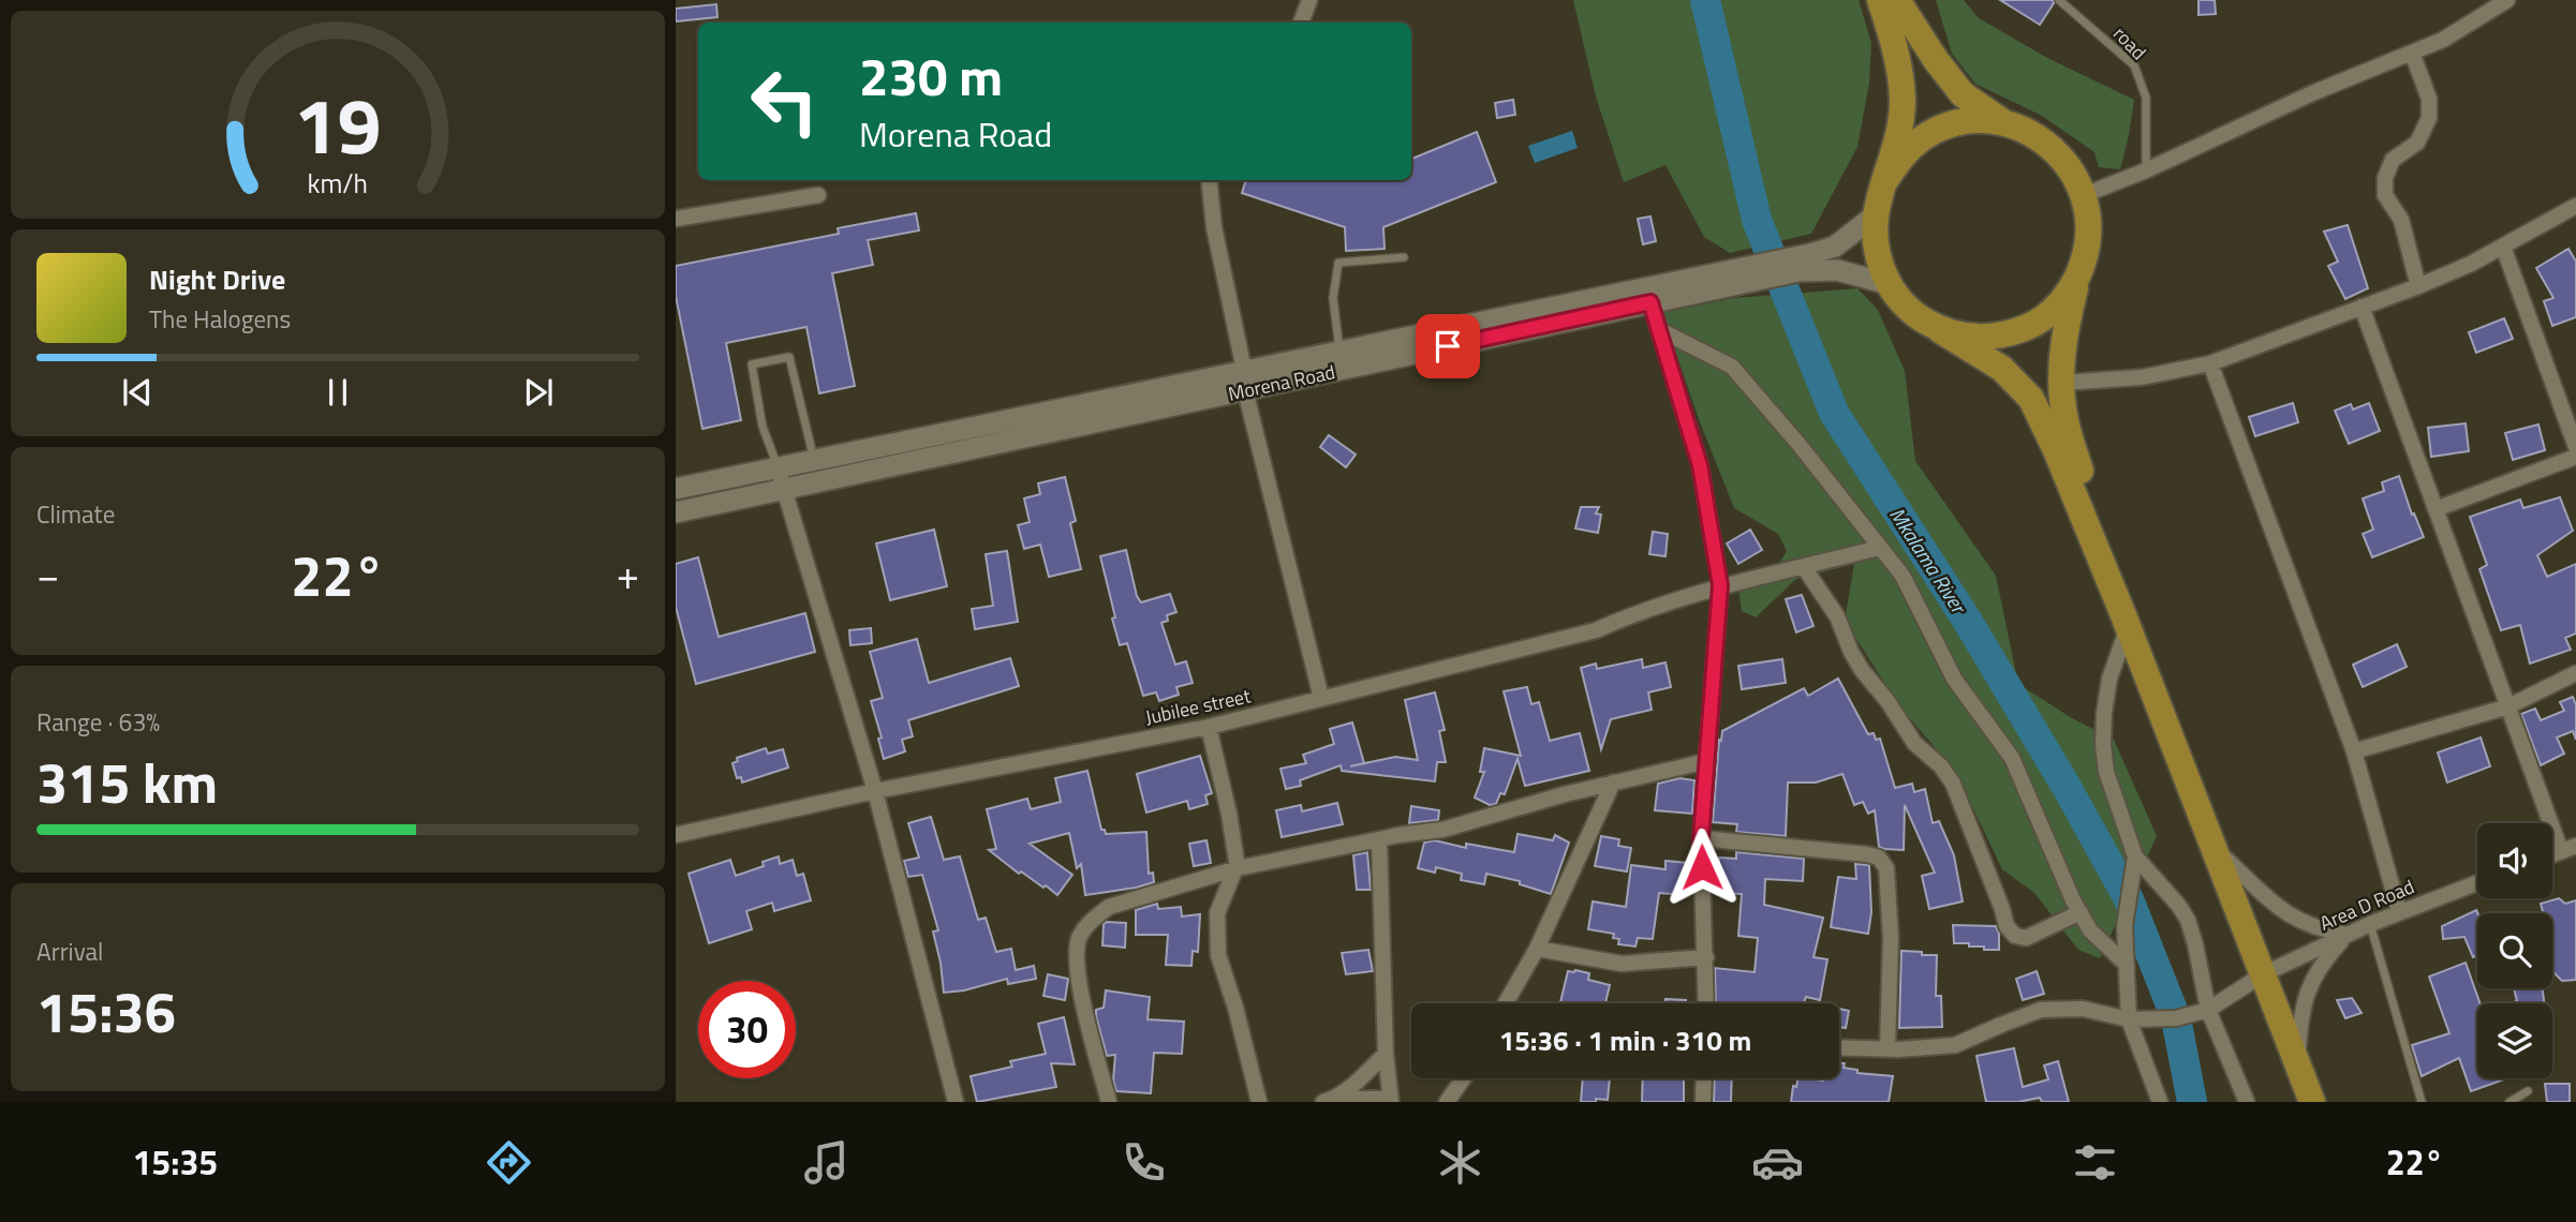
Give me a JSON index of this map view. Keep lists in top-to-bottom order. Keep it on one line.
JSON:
{"streets":{"main road":["Morena Road"],"street":["Jubilee street","Area D Road"],"lane":["road"]},"water":["Mkalama River"],"page":{"turn":["230 m","Morena Road"],"song":["Night Drive","The Halogens"],"tile":["Climate",["Range · 63%","315 km"],["Arrival","15:36"]],"heat":["−","22°","+"],"limit":"30","trip":"15:36 · 1 min · 310 m","tabs":["15:35","22°"],"gauge":["19","km/h"]}}
